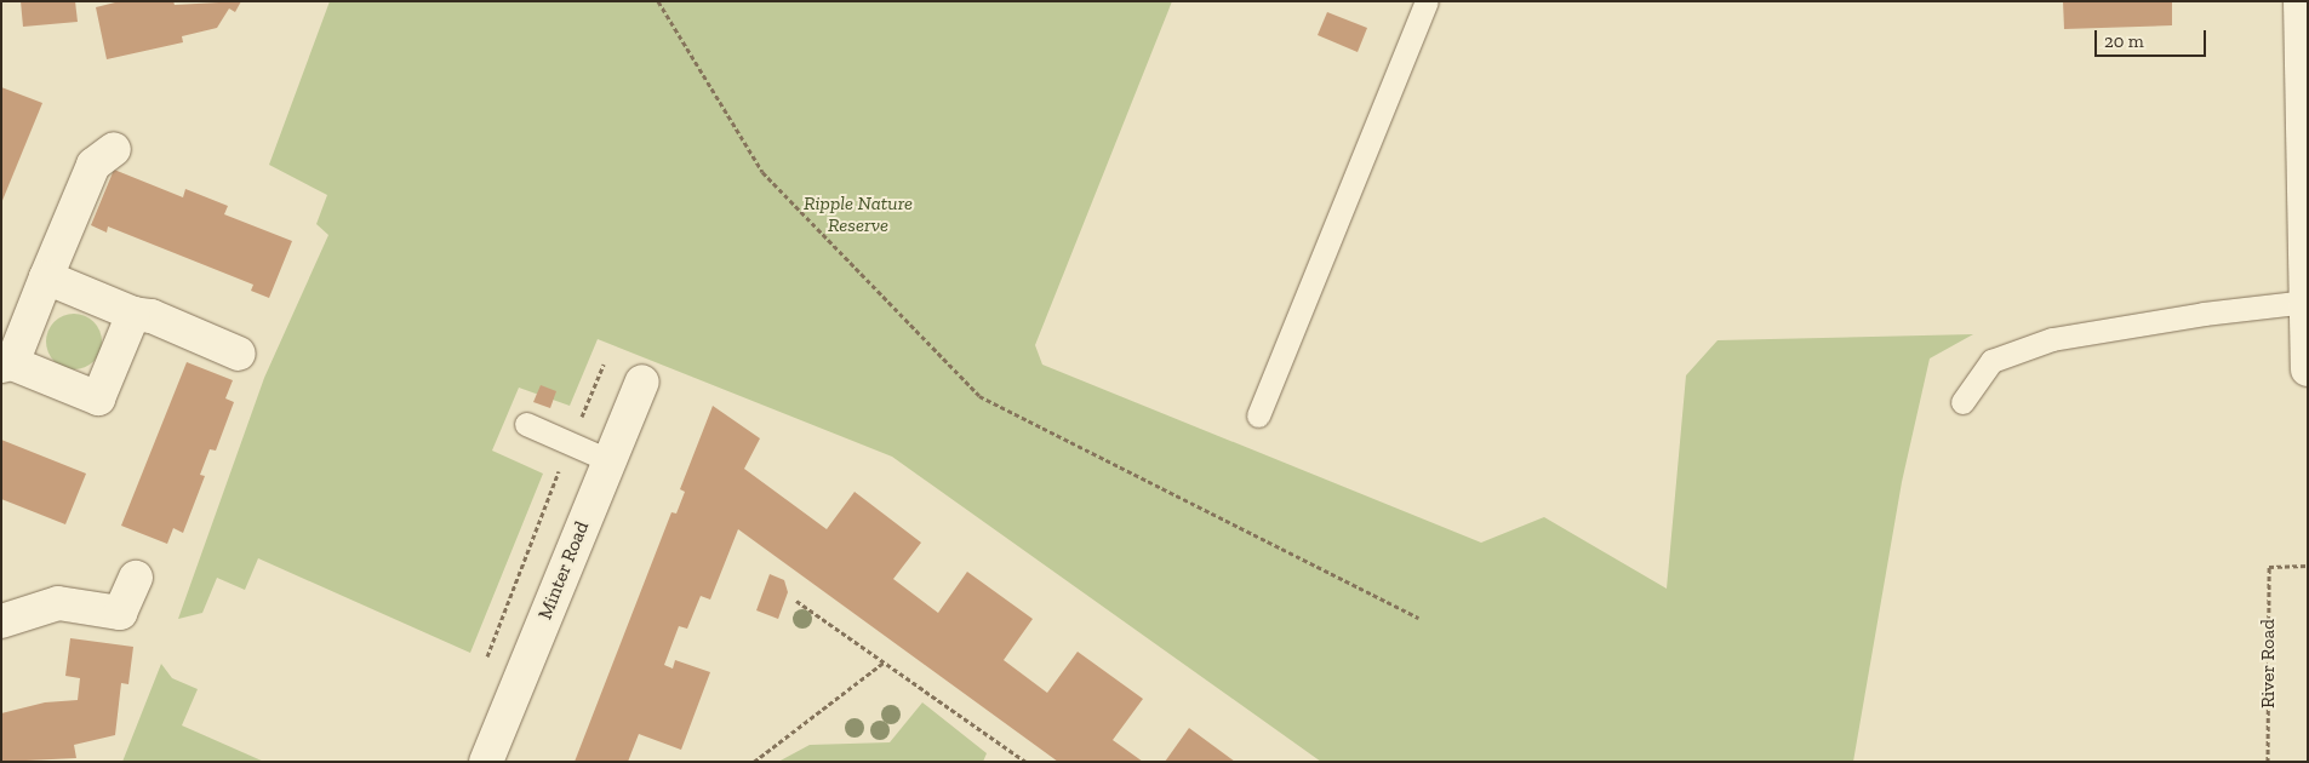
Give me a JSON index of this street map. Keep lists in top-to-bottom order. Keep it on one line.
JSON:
{"streets":{"street":["Minter Road"],"path":["River Road"]},"parks":["Ripple Nature Reserve"],"scale_bar":"20 m"}
